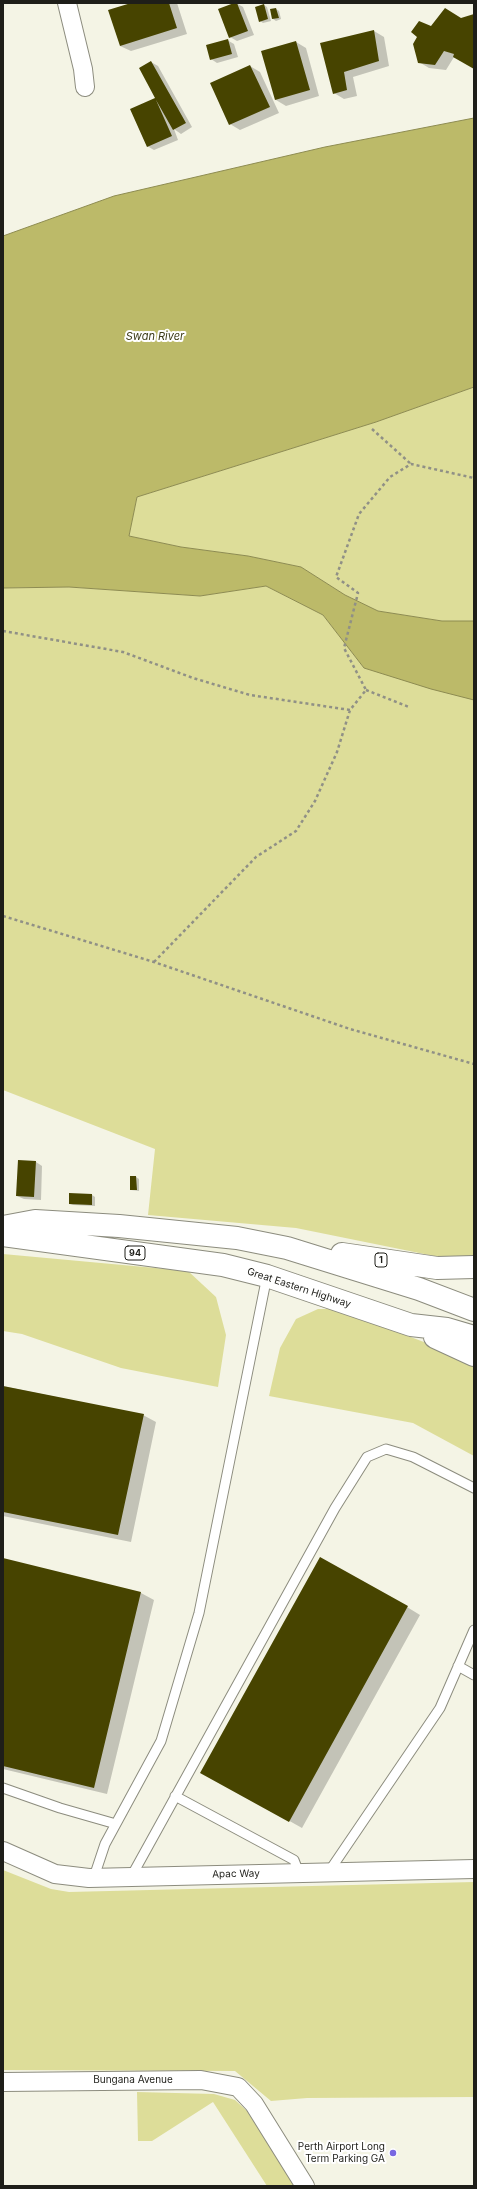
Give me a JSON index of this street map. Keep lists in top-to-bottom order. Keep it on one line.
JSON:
{"streets":{"highway":["94","1","Great Eastern Highway"],"street":["Apac Way","Bungana Avenue"]},"crossings":[["94","Great Eastern Highway"]],"water":["Swan River"],"places":["Perth Airport Long Term Parking GA"]}
